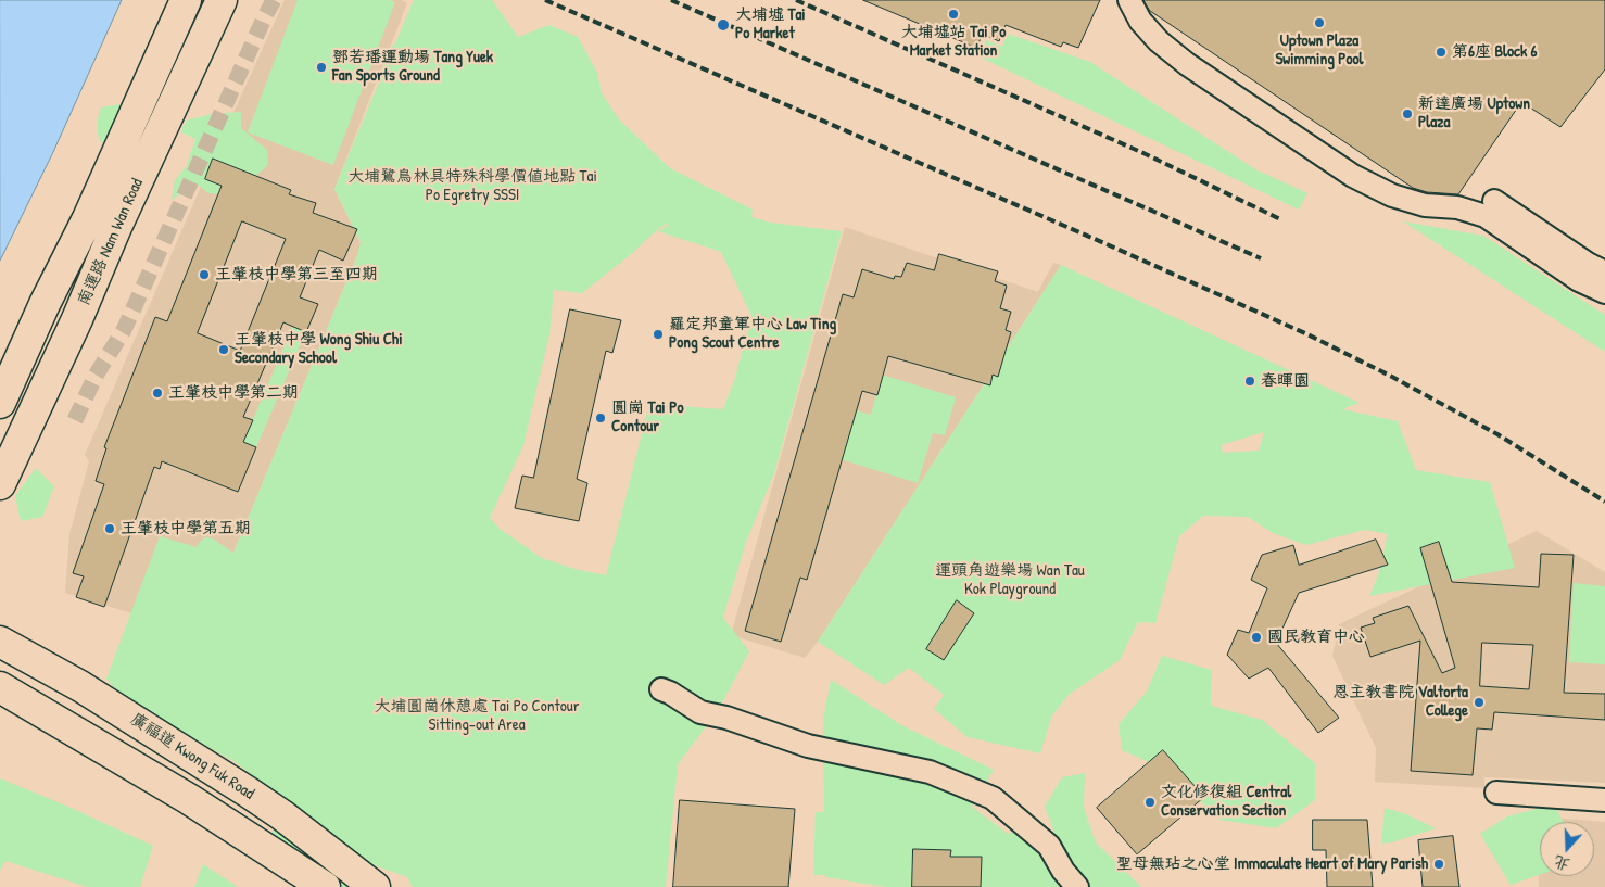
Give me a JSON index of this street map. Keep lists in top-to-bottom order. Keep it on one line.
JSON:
{"streets":{"main road":["南運路 Nam Wan Road","廣福道 Kwong Fuk Road"]},"parks":["大埔鷺鳥林具特殊科學價值地點 Tai Po Egretry SSSI","運頭角遊樂場 Wan Tau Kok Playground","大埔圓崗休憩處 Tai Po Contour Sitting-out Area"],"places":["大埔墟站 Tai Po Market Station","Uptown Plaza Swimming Pool","大埔墟 Tai Po Market","第6座 Block 6","鄧若璠運動場 Tang Yuek Fan Sports Ground","新達廣場 Uptown Plaza","王肇枝中學第三至四期","羅定邦童軍中心 Law Ting Pong Scout Centre","王肇枝中學 Wong Shiu Chi Secondary School","春暉園","王肇枝中學第二期","圓崗 Tai Po Contour","王肇枝中學第五期","國民教育中心","恩主教書院 Valtorta College","文化修復組 Central Conservation Section","聖母無玷之心堂 Immaculate Heart of Mary Parish"],"north":"bottom"}
